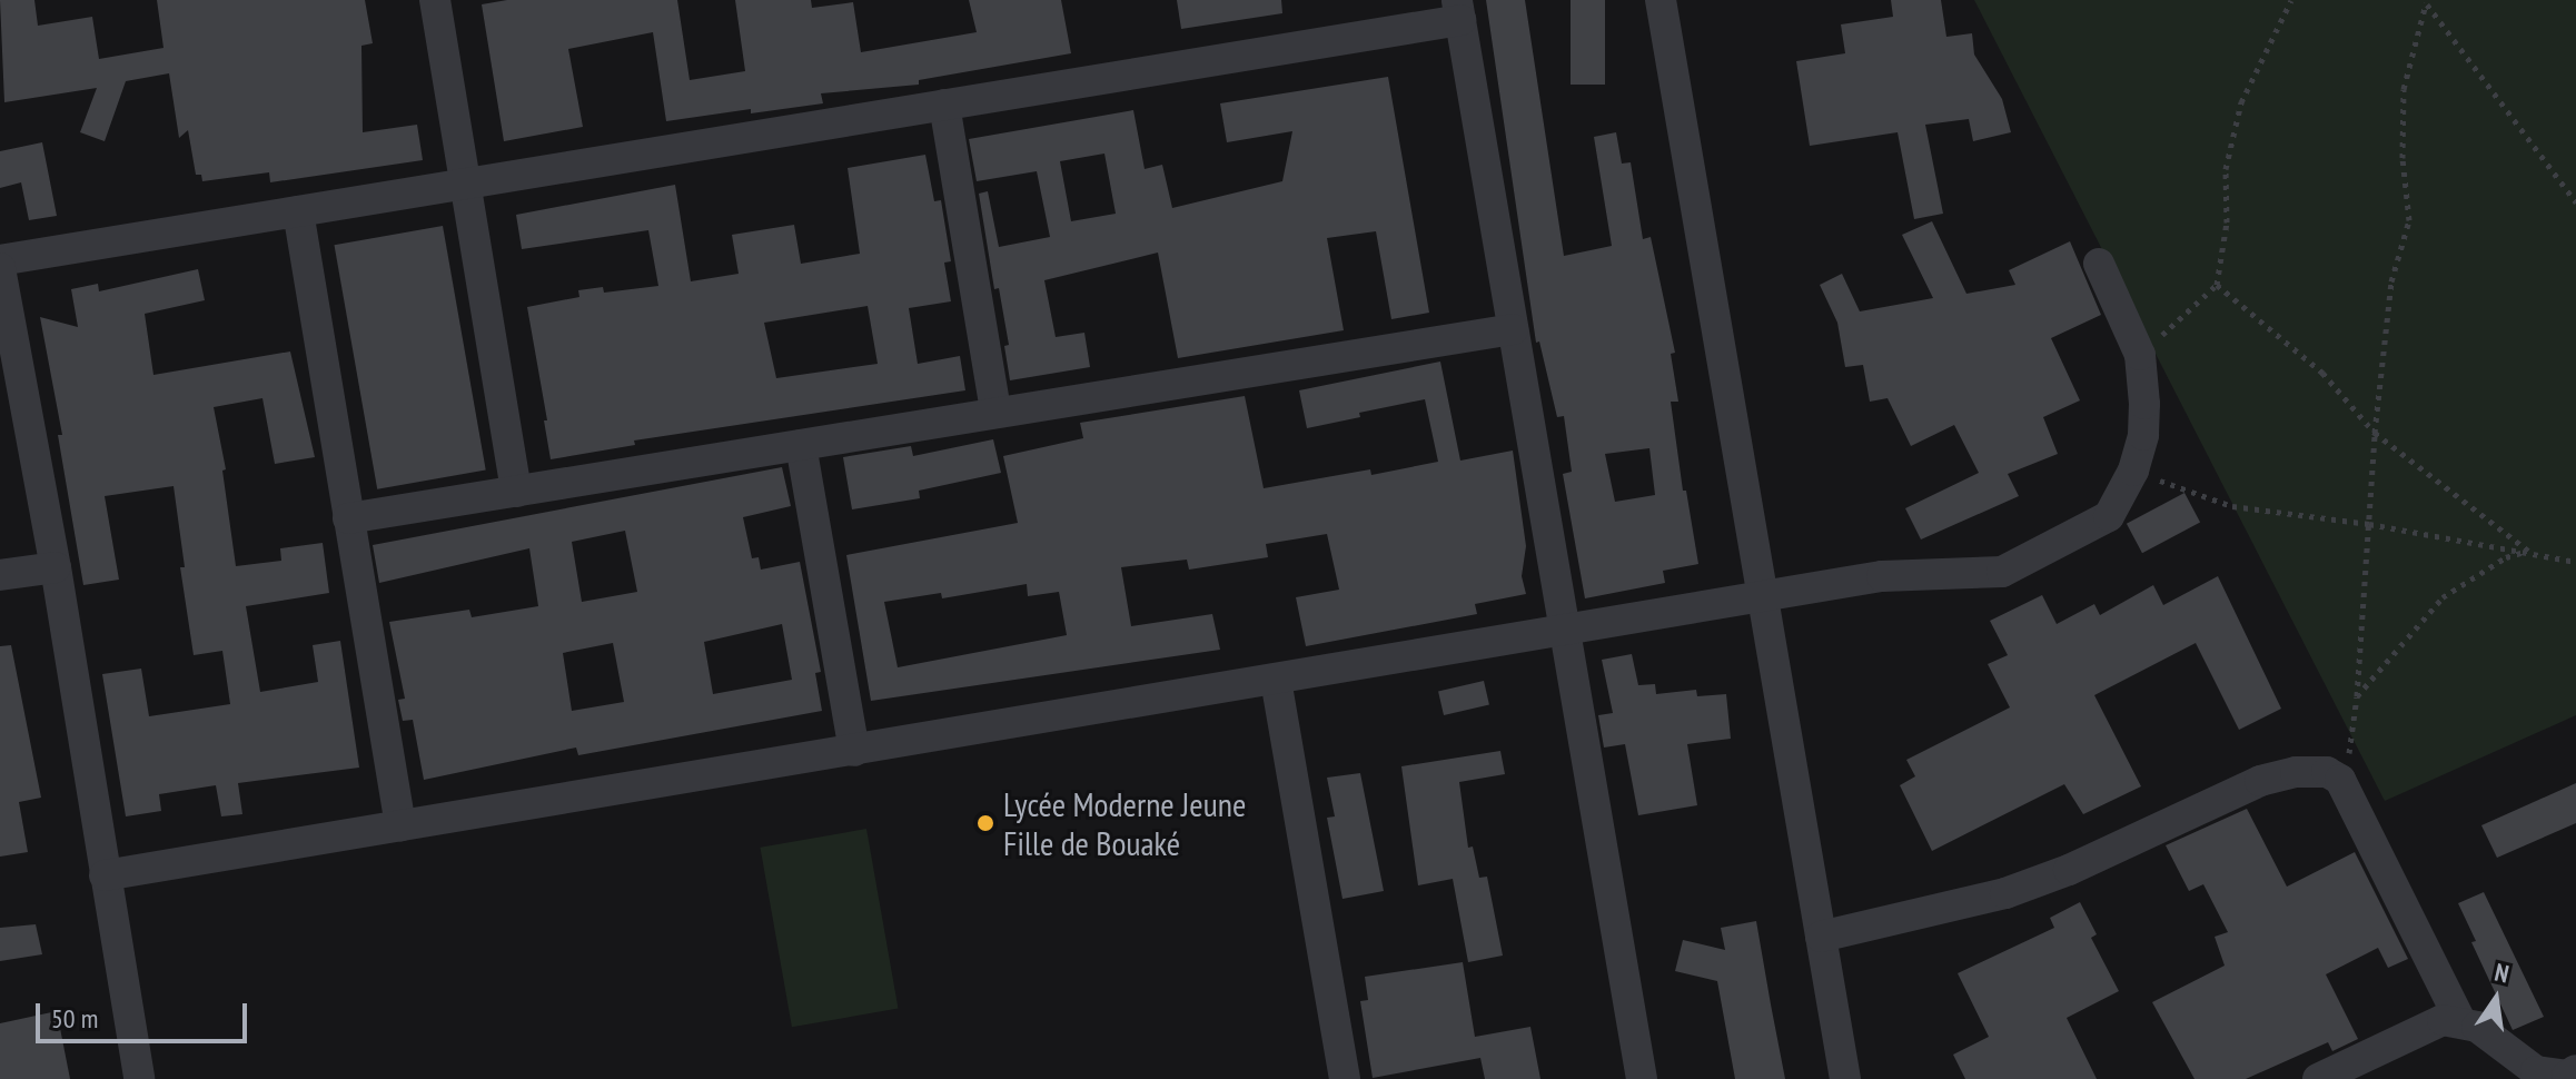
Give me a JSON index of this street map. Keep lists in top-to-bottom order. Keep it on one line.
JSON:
{"places":["Lycée Moderne Jeune Fille de Bouaké"],"scale_bar":"50 m","north":"top"}
